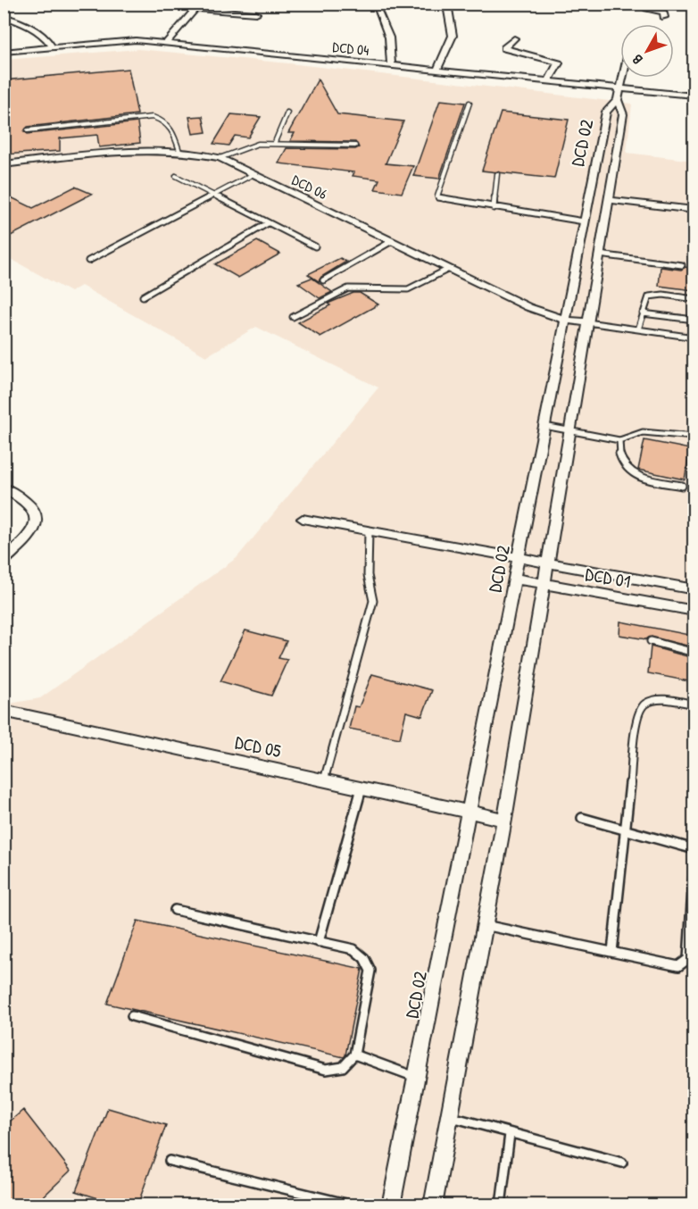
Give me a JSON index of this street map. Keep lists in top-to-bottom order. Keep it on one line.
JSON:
{"streets":{"street":["DCD 04","DCD 02","DCD 06","DCD 01","DCD 05"]},"crossings":[["DCD 04","DCD 02"],["DCD 02","DCD 06"],["DCD 02","DCD 01"],["DCD 02","DCD 05"]],"north":"bottom left"}
